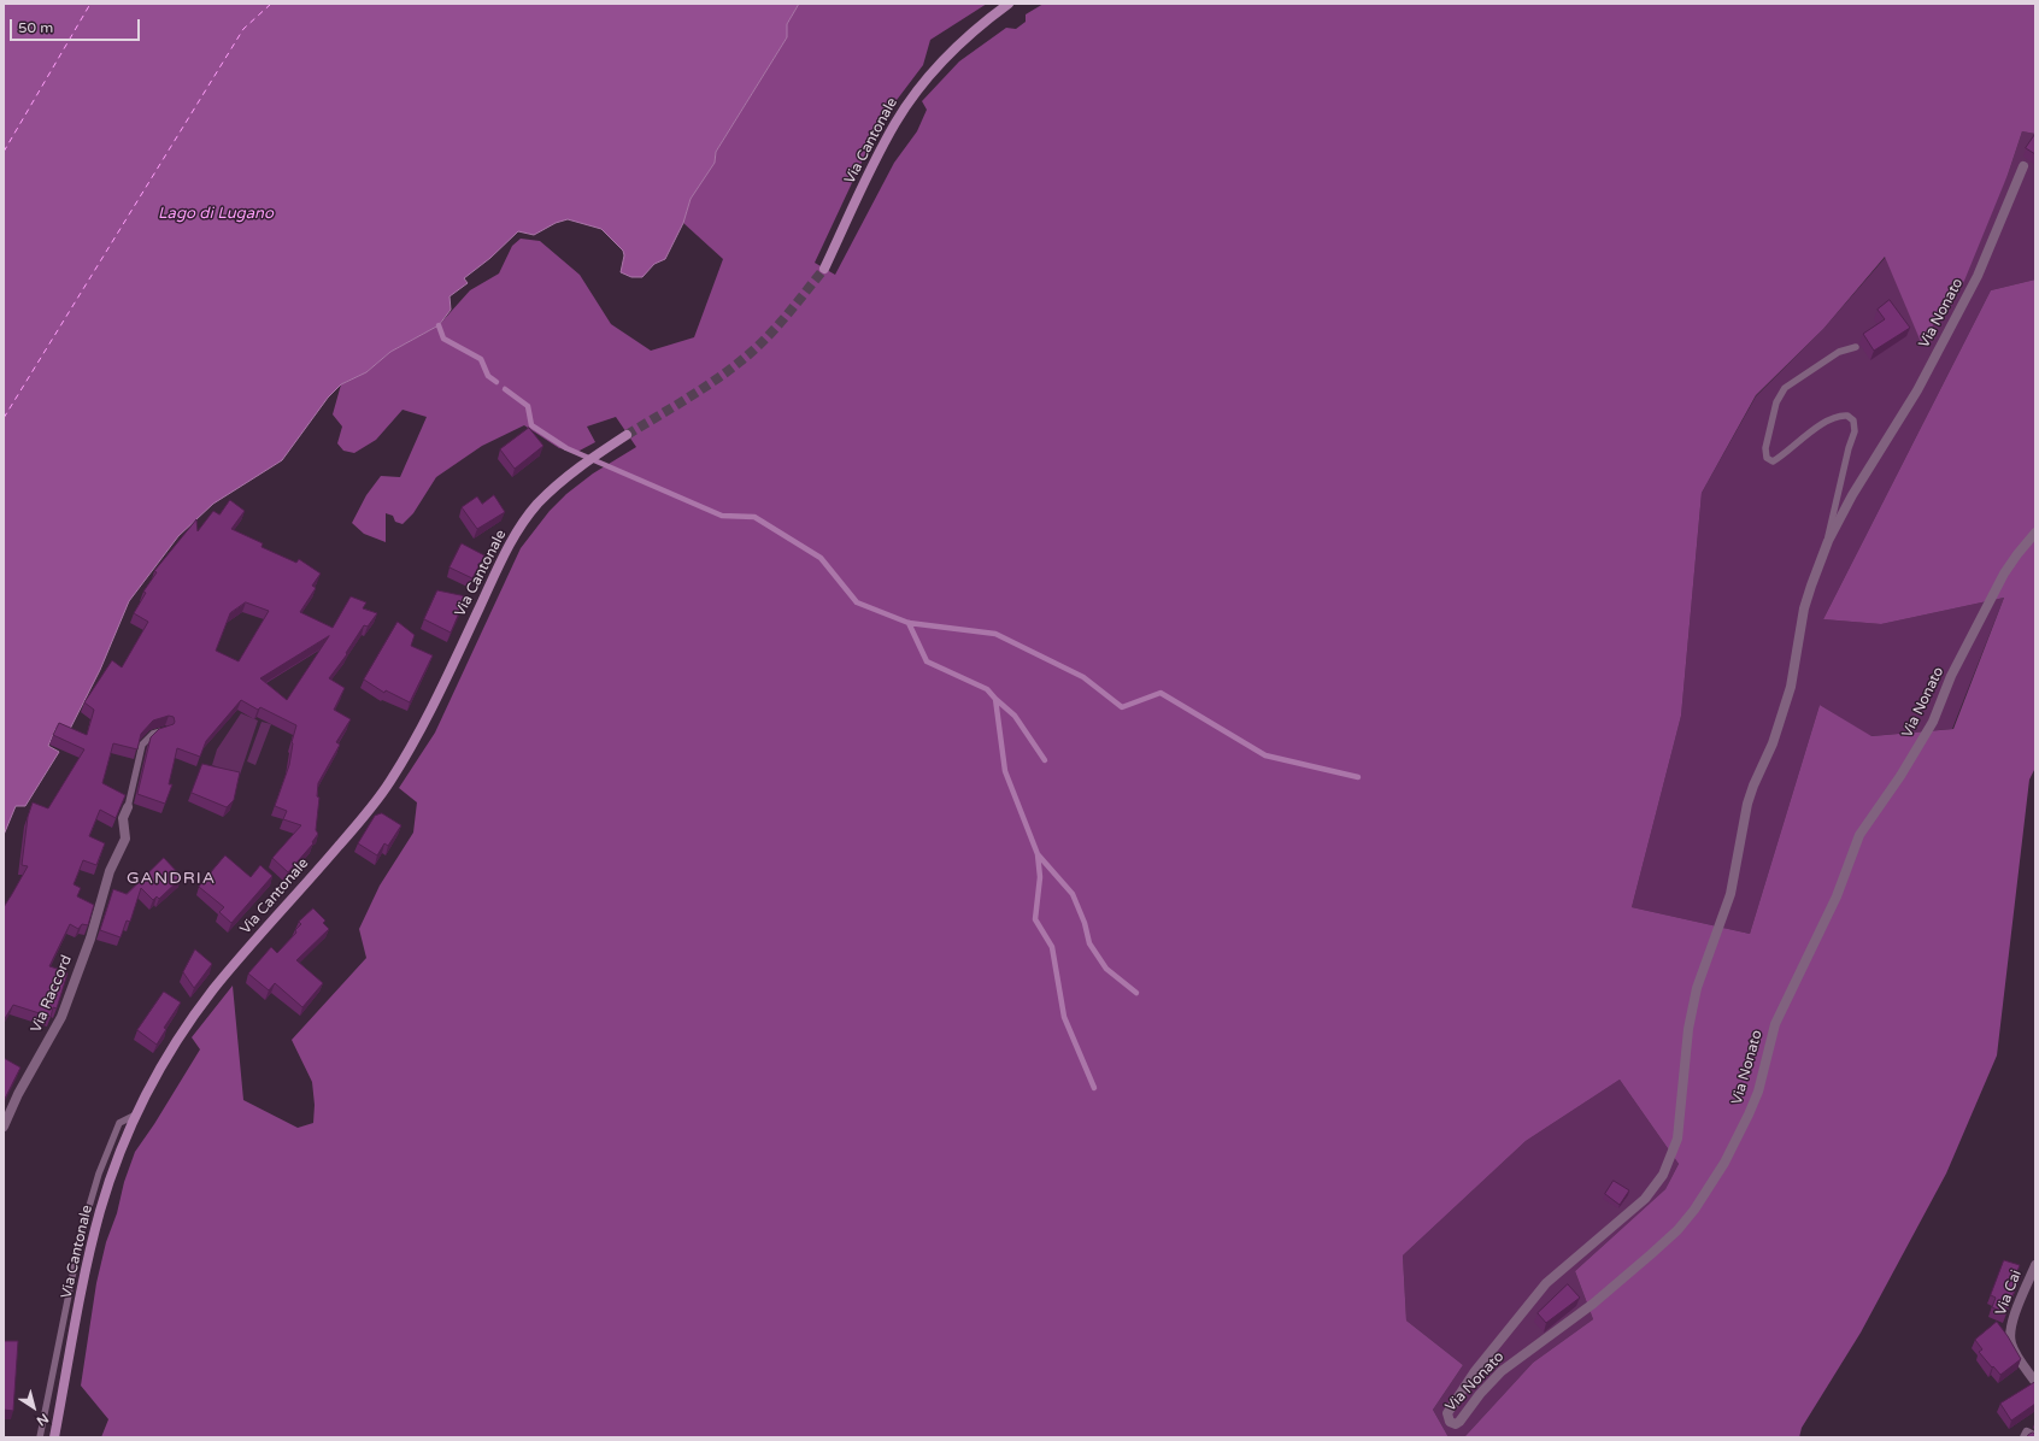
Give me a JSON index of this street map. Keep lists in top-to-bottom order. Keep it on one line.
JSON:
{"streets":{"main road":["Via Cantonale"],"street":["Via Nonato","Via Raccord","Via Cai"]},"districts":["GANDRIA"],"water":["Lago di Lugano"],"scale_bar":"50 m","north":"bottom right"}
